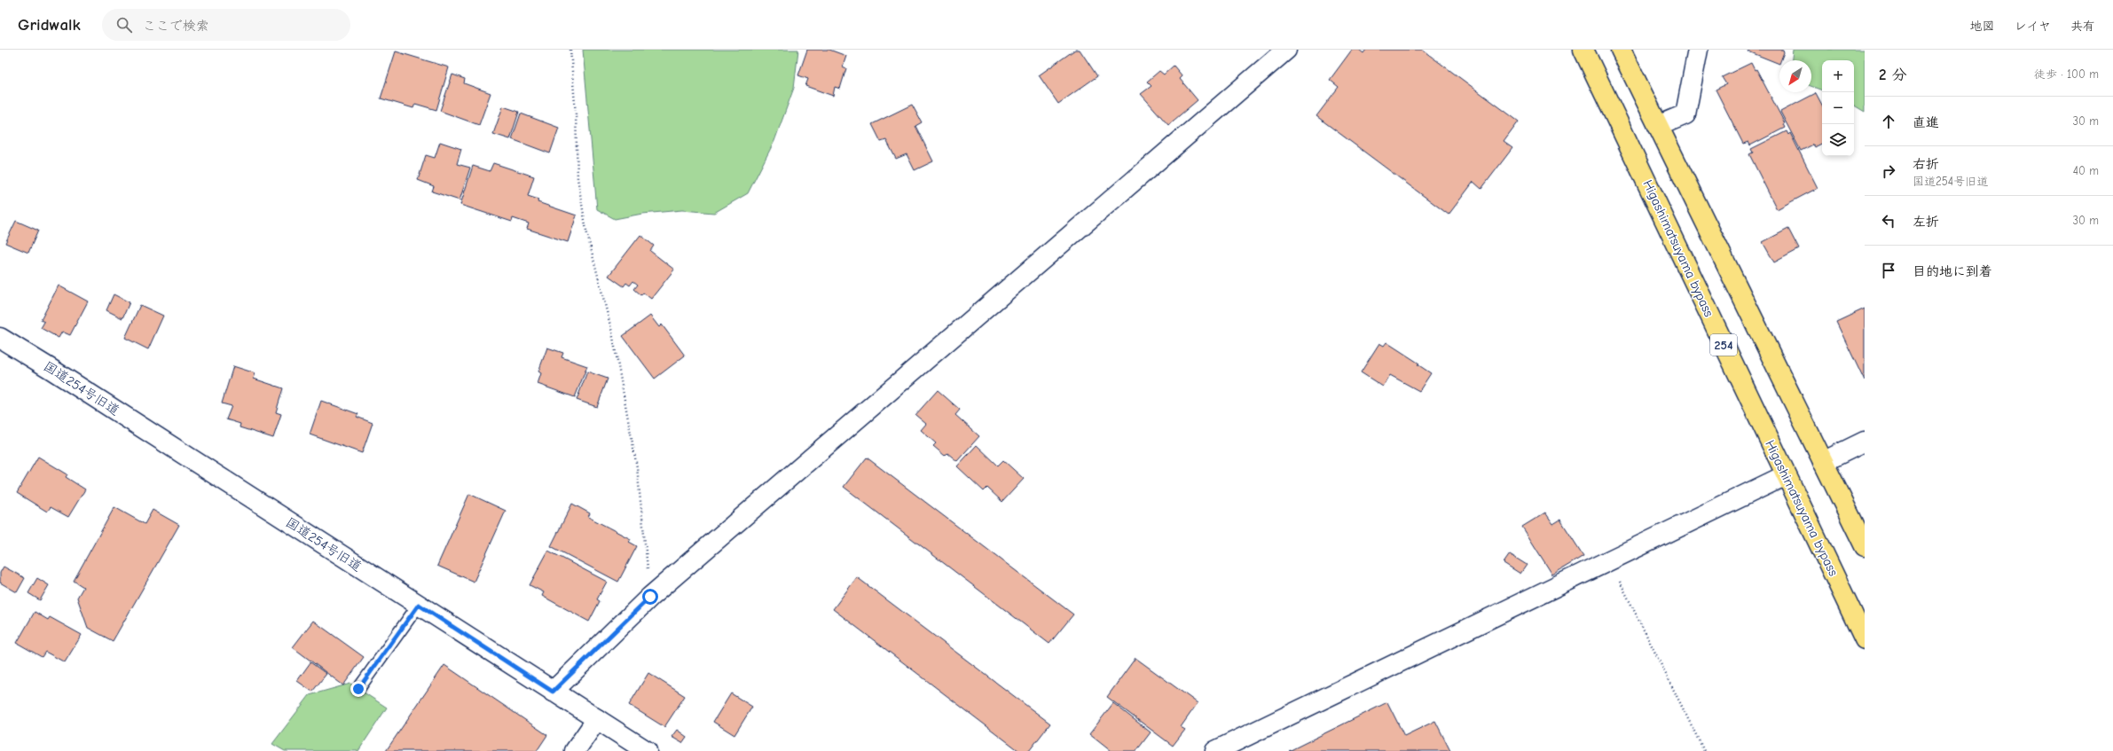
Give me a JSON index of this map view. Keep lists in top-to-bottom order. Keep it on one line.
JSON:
{"streets":{"highway":["Higashimatsuyama bypass","254"],"street":["国道254号旧道"]},"north":"bottom left","page":{"header":"Gridwalk","search":"ここで検索","nav":["地図","レイヤ","共有"],"heading":["2 分","徒歩 · 100 m"],"map_buttons":["+","−"],"list":[["直進","30 m"],["右折","国道254号旧道","40 m"],["左折","30 m"],"目的地に到着"]}}
